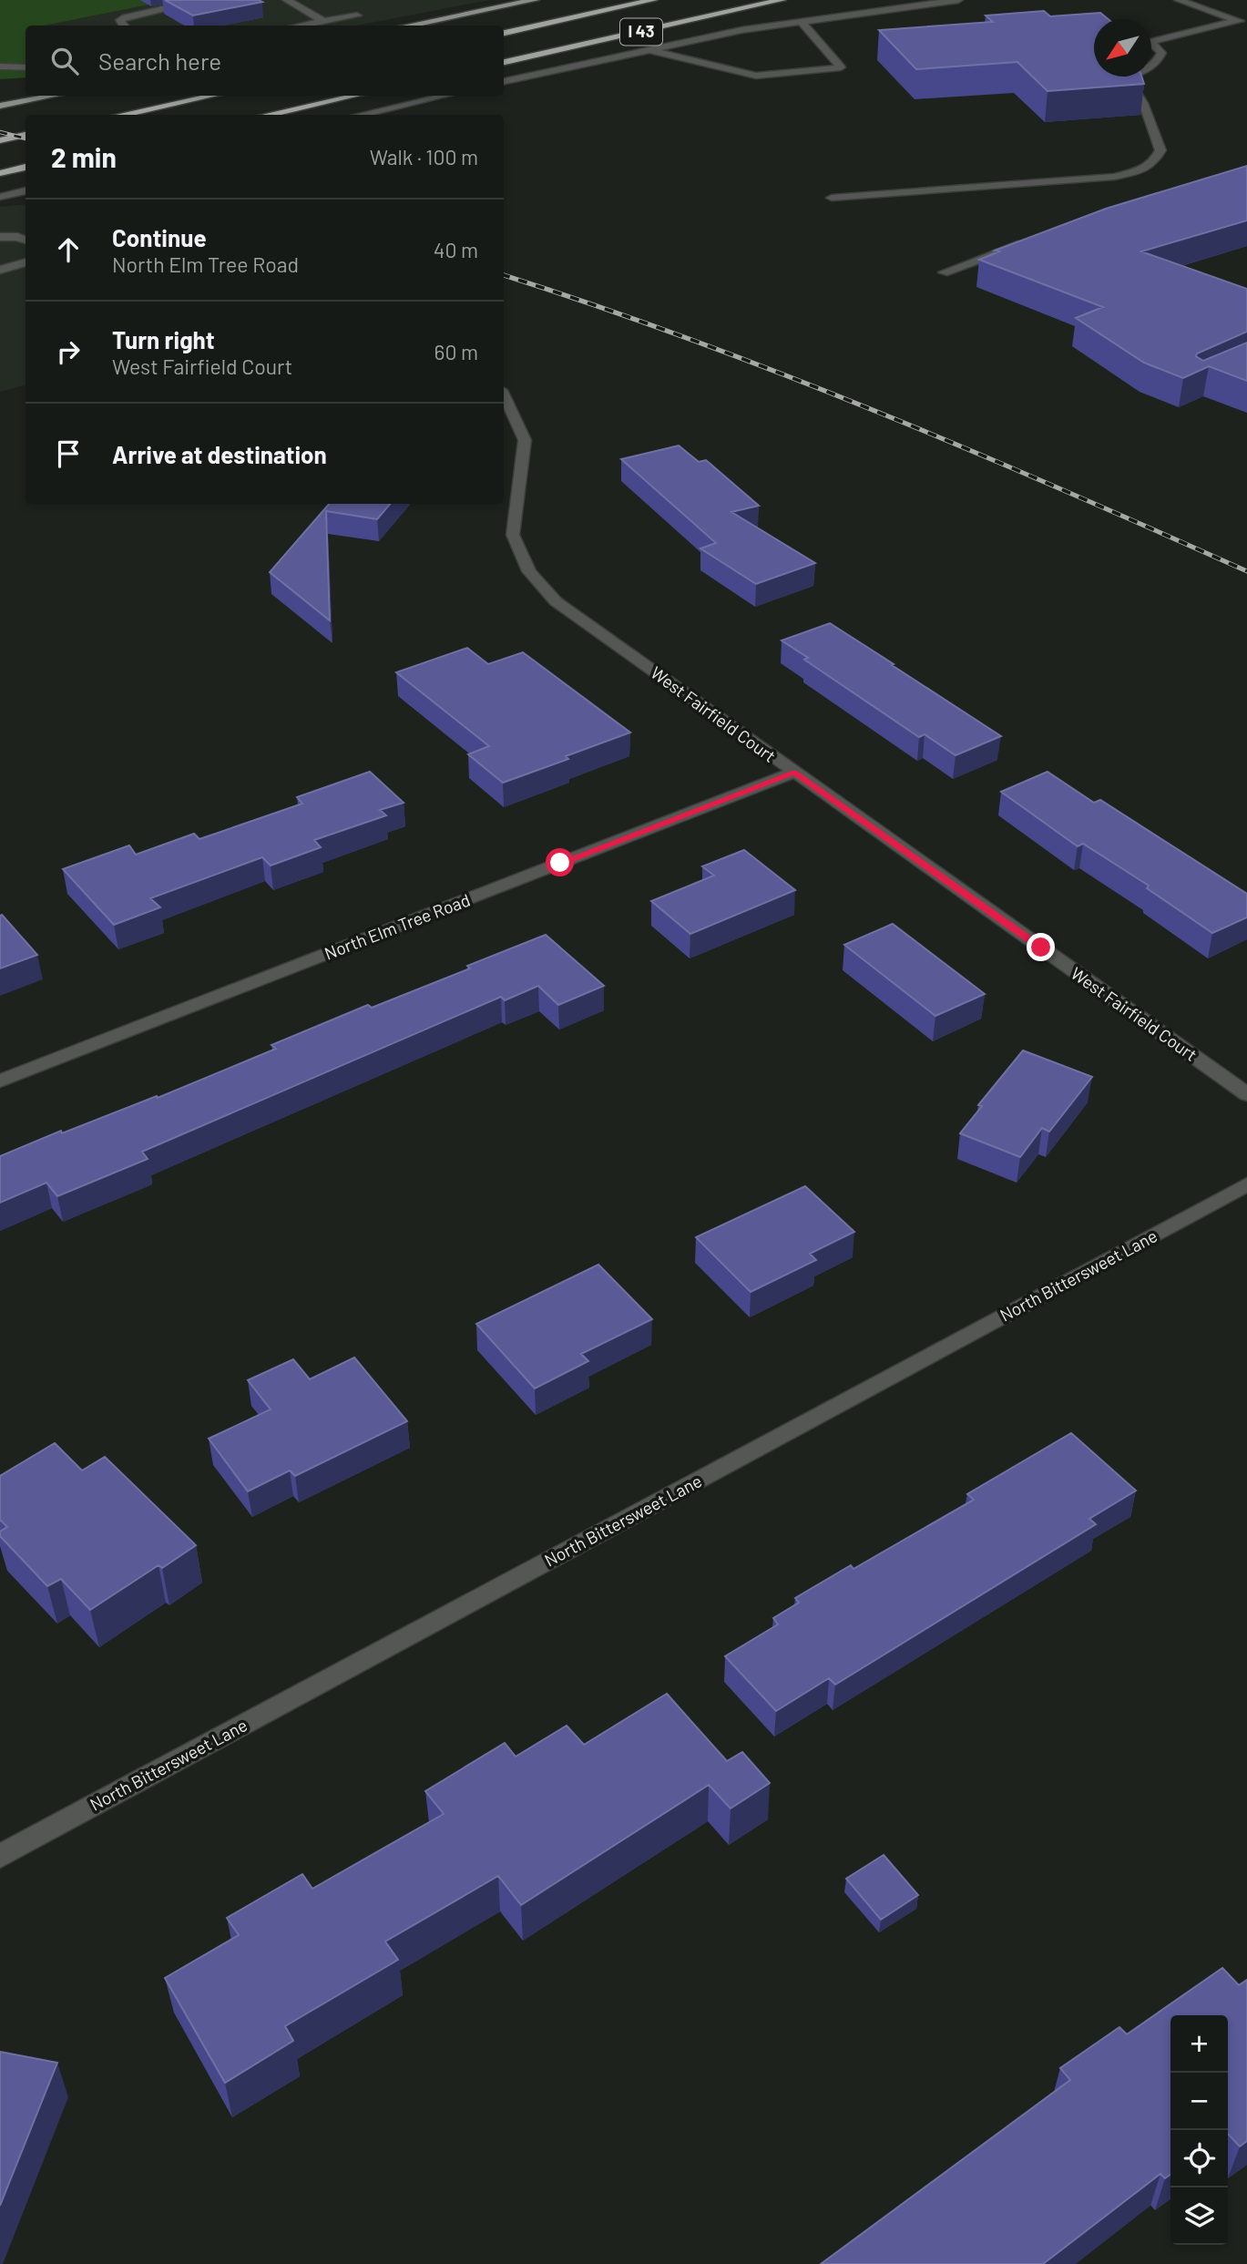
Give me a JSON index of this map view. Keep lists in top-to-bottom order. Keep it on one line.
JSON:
{"streets":{"highway":["I 43"],"street":["West Fairfield Court","North Elm Tree Road","North Bittersweet Lane"]},"crossings":[["West Fairfield Court","North Elm Tree Road"]],"north":"bottom left","page":{"search":"Search here","heading":["2 min","Walk · 100 m"],"list":[["Continue","North Elm Tree Road","40 m"],["Turn right","West Fairfield Court","60 m"],"Arrive at destination"],"map_buttons":["+","−"]}}
